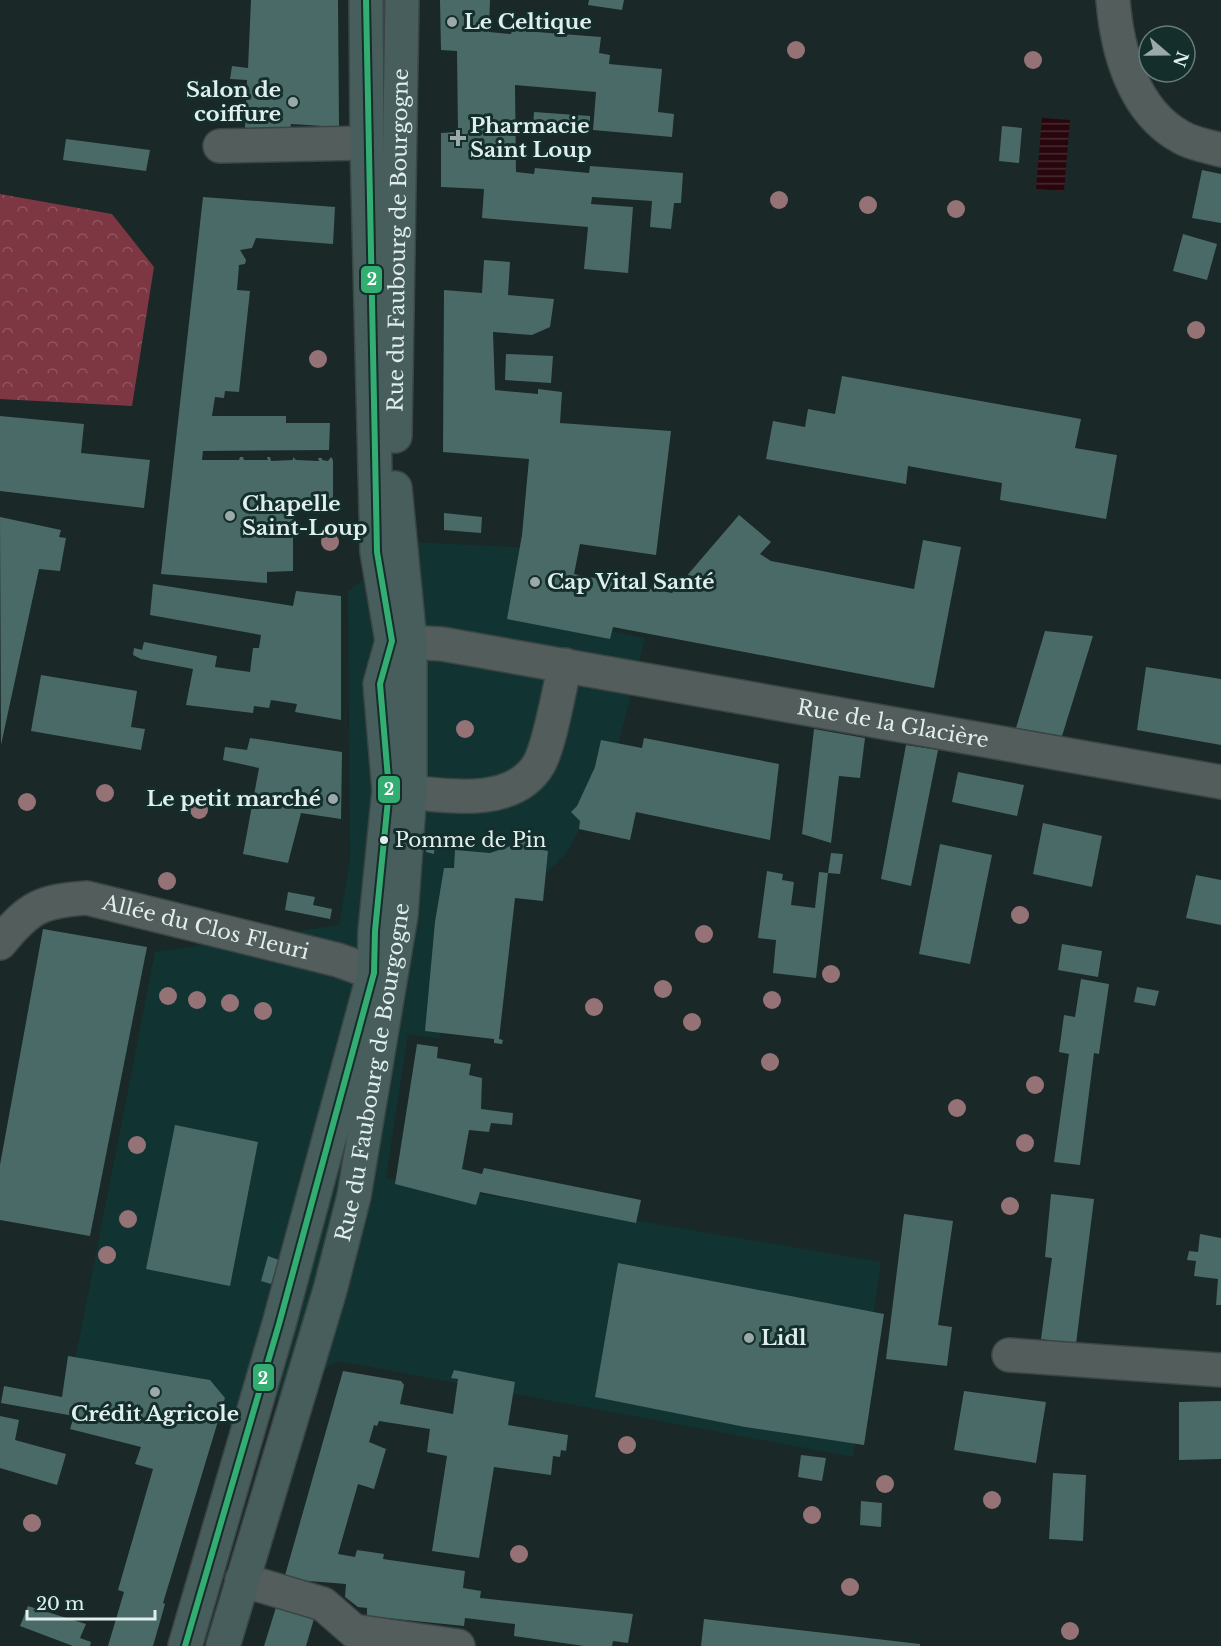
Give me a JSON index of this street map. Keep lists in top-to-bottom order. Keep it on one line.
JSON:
{"streets":{"main road":["Rue du Faubourg de Bourgogne"],"street":["Rue de la Glacière","Allée du Clos Fleuri"]},"crossings":[["Rue du Faubourg de Bourgogne","Rue de la Glacière"],["Rue du Faubourg de Bourgogne","Allée du Clos Fleuri"]],"places":{"other":["Le Celtique","Salon de coiffure","Chapelle Saint-Loup","Cap Vital Santé","Le petit marché","Pomme de Pin","Lidl","Crédit Agricole"],"health":["Pharmacie Saint Loup"]},"lines":["transit line 2"],"scale_bar":"20 m","north":"right"}
